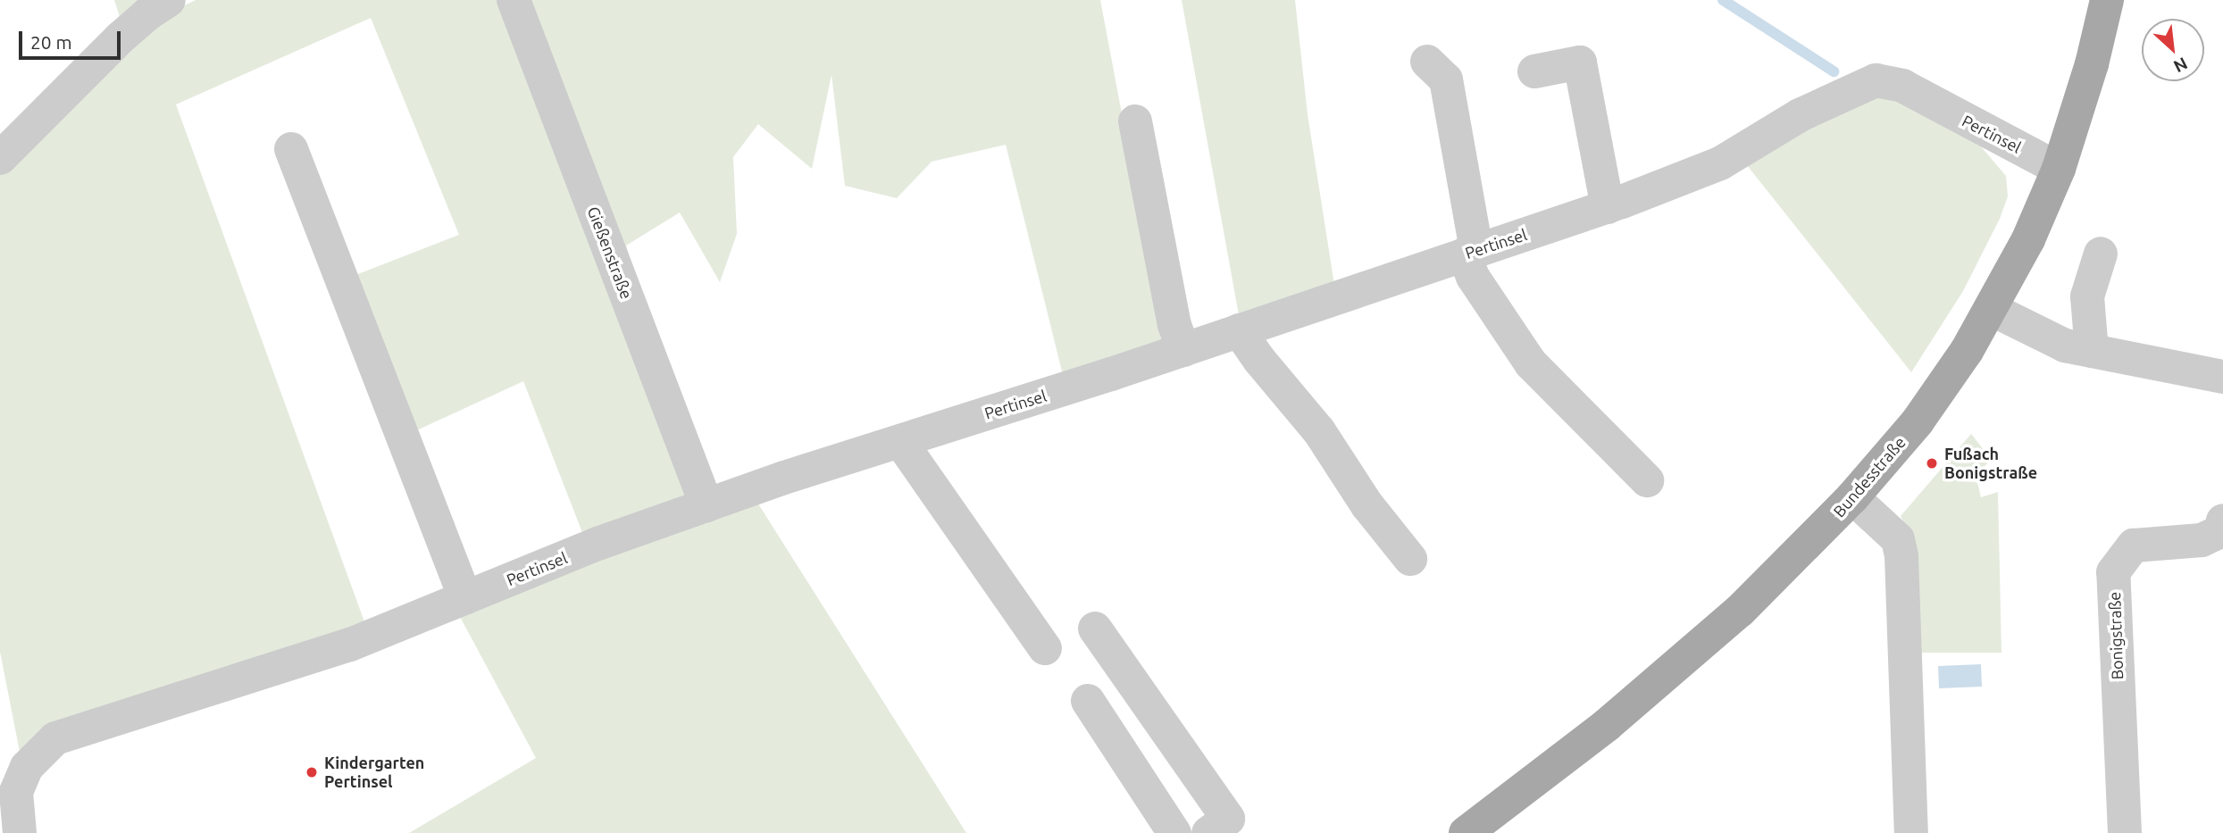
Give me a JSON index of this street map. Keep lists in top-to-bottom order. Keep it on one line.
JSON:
{"streets":{"main road":["Bundesstraße"],"street":["Pertinsel","Gießenstraße","Bonigstraße"]},"crossings":[["Pertinsel","Gießenstraße"],["Pertinsel","Bundesstraße"]],"places":["Fußach Bonigstraße","Kindergarten Pertinsel"],"scale_bar":"20 m","north":"bottom right"}
